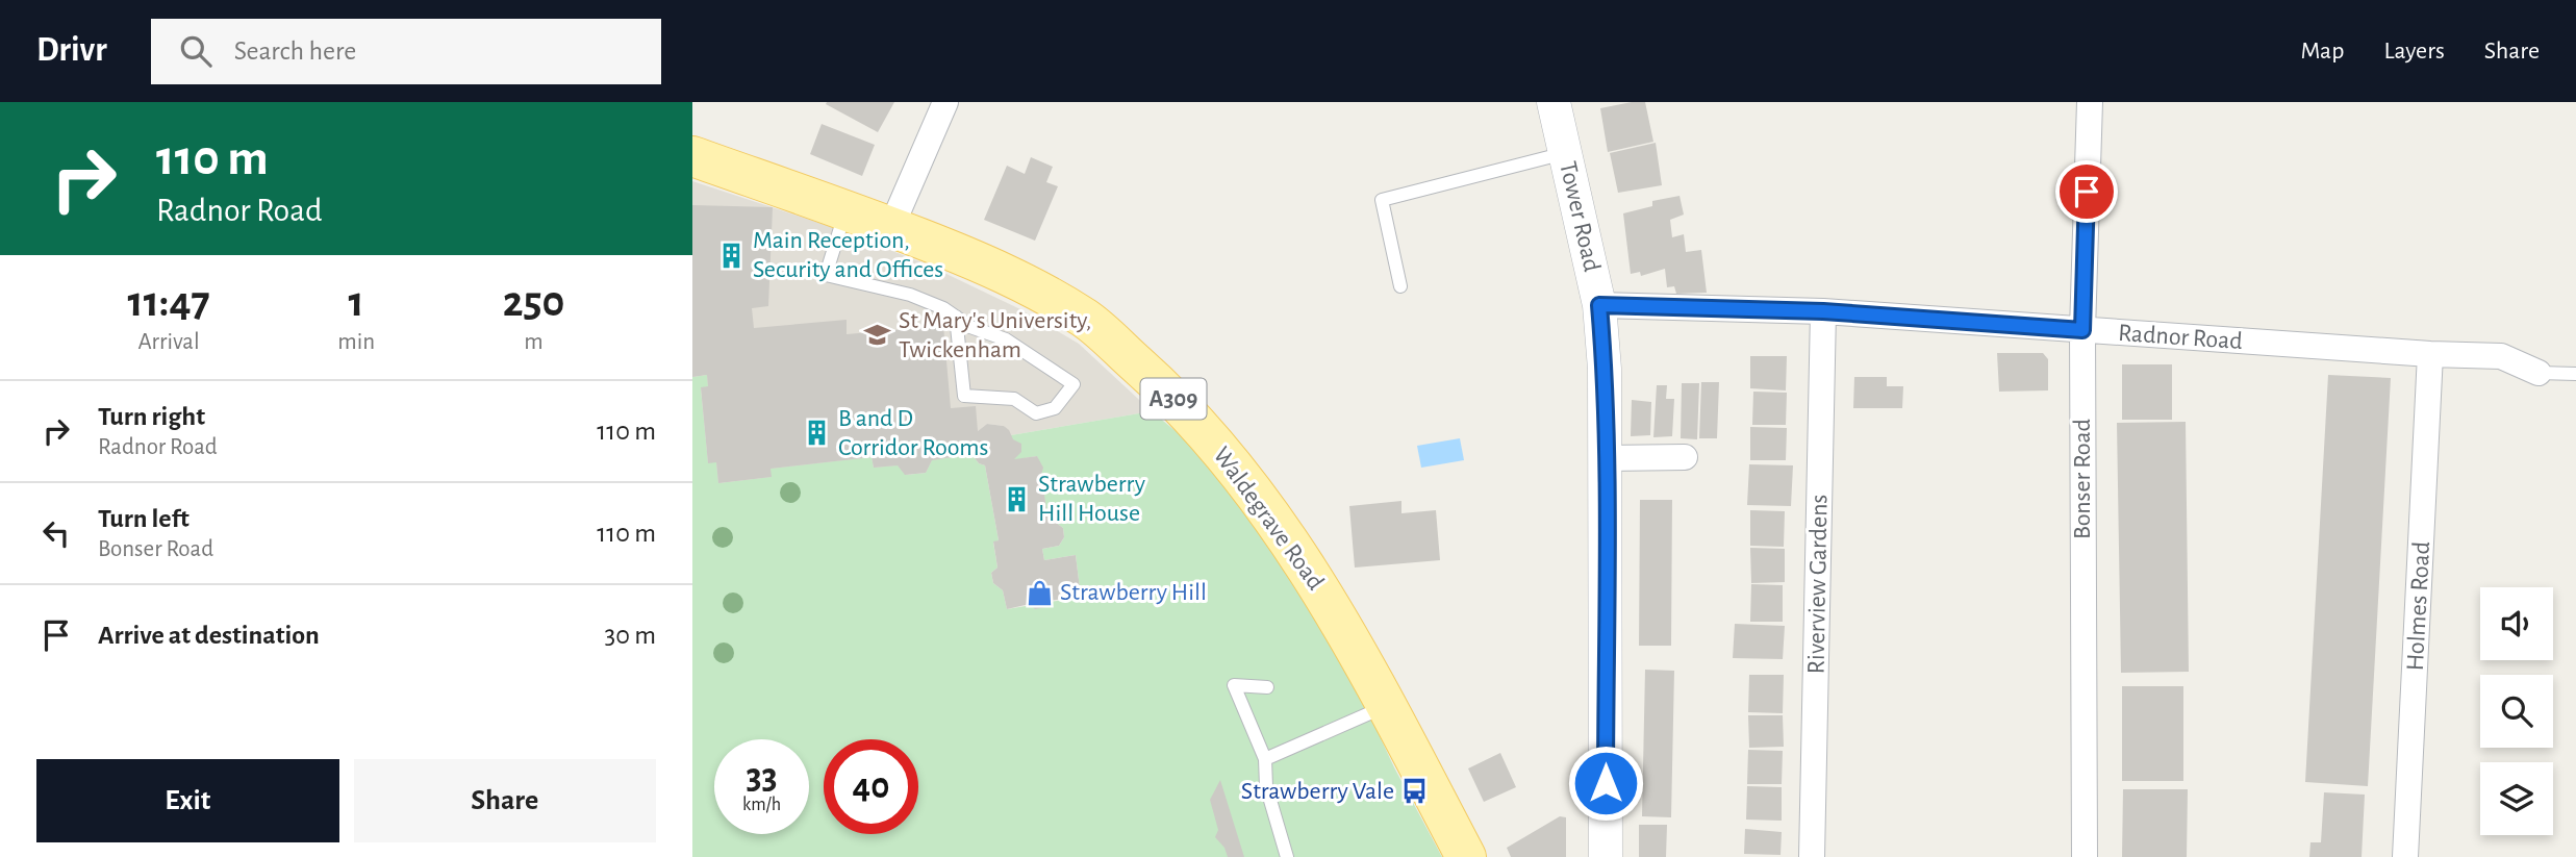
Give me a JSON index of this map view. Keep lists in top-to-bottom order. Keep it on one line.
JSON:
{"streets":{"main road":["A309","Waldegrave Road"],"street":["Tower Road","Radnor Road","Bonser Road","Riverview Gardens","Holmes Road"]},"crossings":[["Tower Road","Radnor Road"],["Radnor Road","Bonser Road"],["Radnor Road","Riverview Gardens"],["Radnor Road","Holmes Road"]],"places":{"building":["Main Reception, Security and Offices","B and D Corridor Rooms","Strawberry Hill House"],"school or university":["St Mary's University, Twickenham"],"shop":["Strawberry Hill"],"bus stop":["Strawberry Vale"]},"page":{"header":"Drivr","search":"Search here","nav":["Map","Layers","Share"],"turn":["110 m","Radnor Road"],"eta":["11:47","Arrival","1","min","250","m"],"list":[{"name":"Turn right","note":"Radnor Road","value":"110 m"},{"name":"Turn left","note":"Bonser Road","value":"110 m"},{"name":"Arrive at destination","value":"30 m"}],"speed":"33 km/h","limit":"40","buttons":["Exit","Share"]}}
